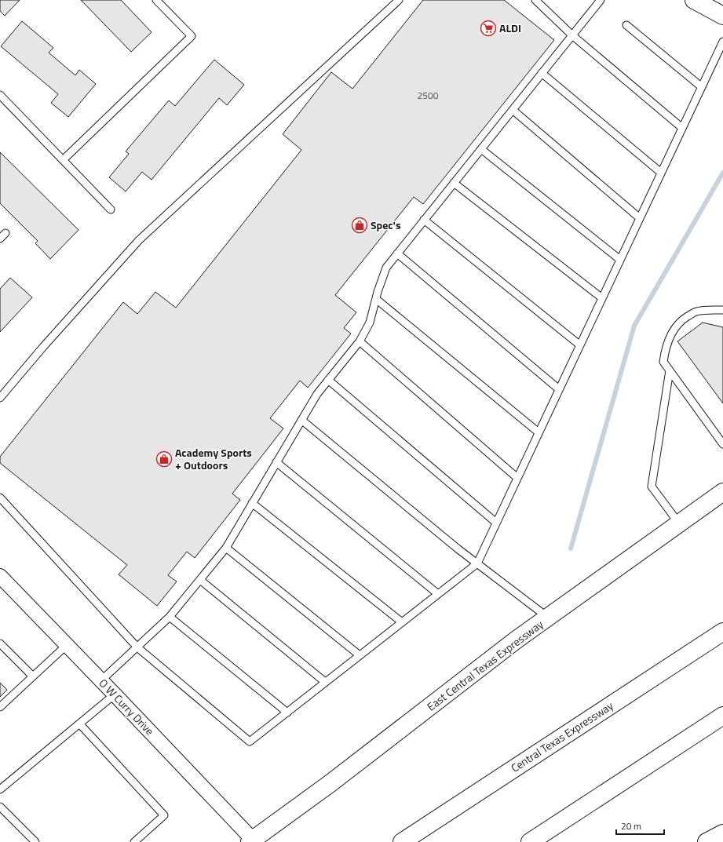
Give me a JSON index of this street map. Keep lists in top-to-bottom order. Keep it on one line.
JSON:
{"streets":{"main road":["East Central Texas Expressway","Central Texas Expressway"],"street":["O W Curry Drive"]},"crossings":[["East Central Texas Expressway","O W Curry Drive"]],"places":{"supermarket":["ALDI"],"shop":["Spec's","Academy Sports + Outdoors"]},"house_numbers":["2500"],"scale_bar":"20 m"}
